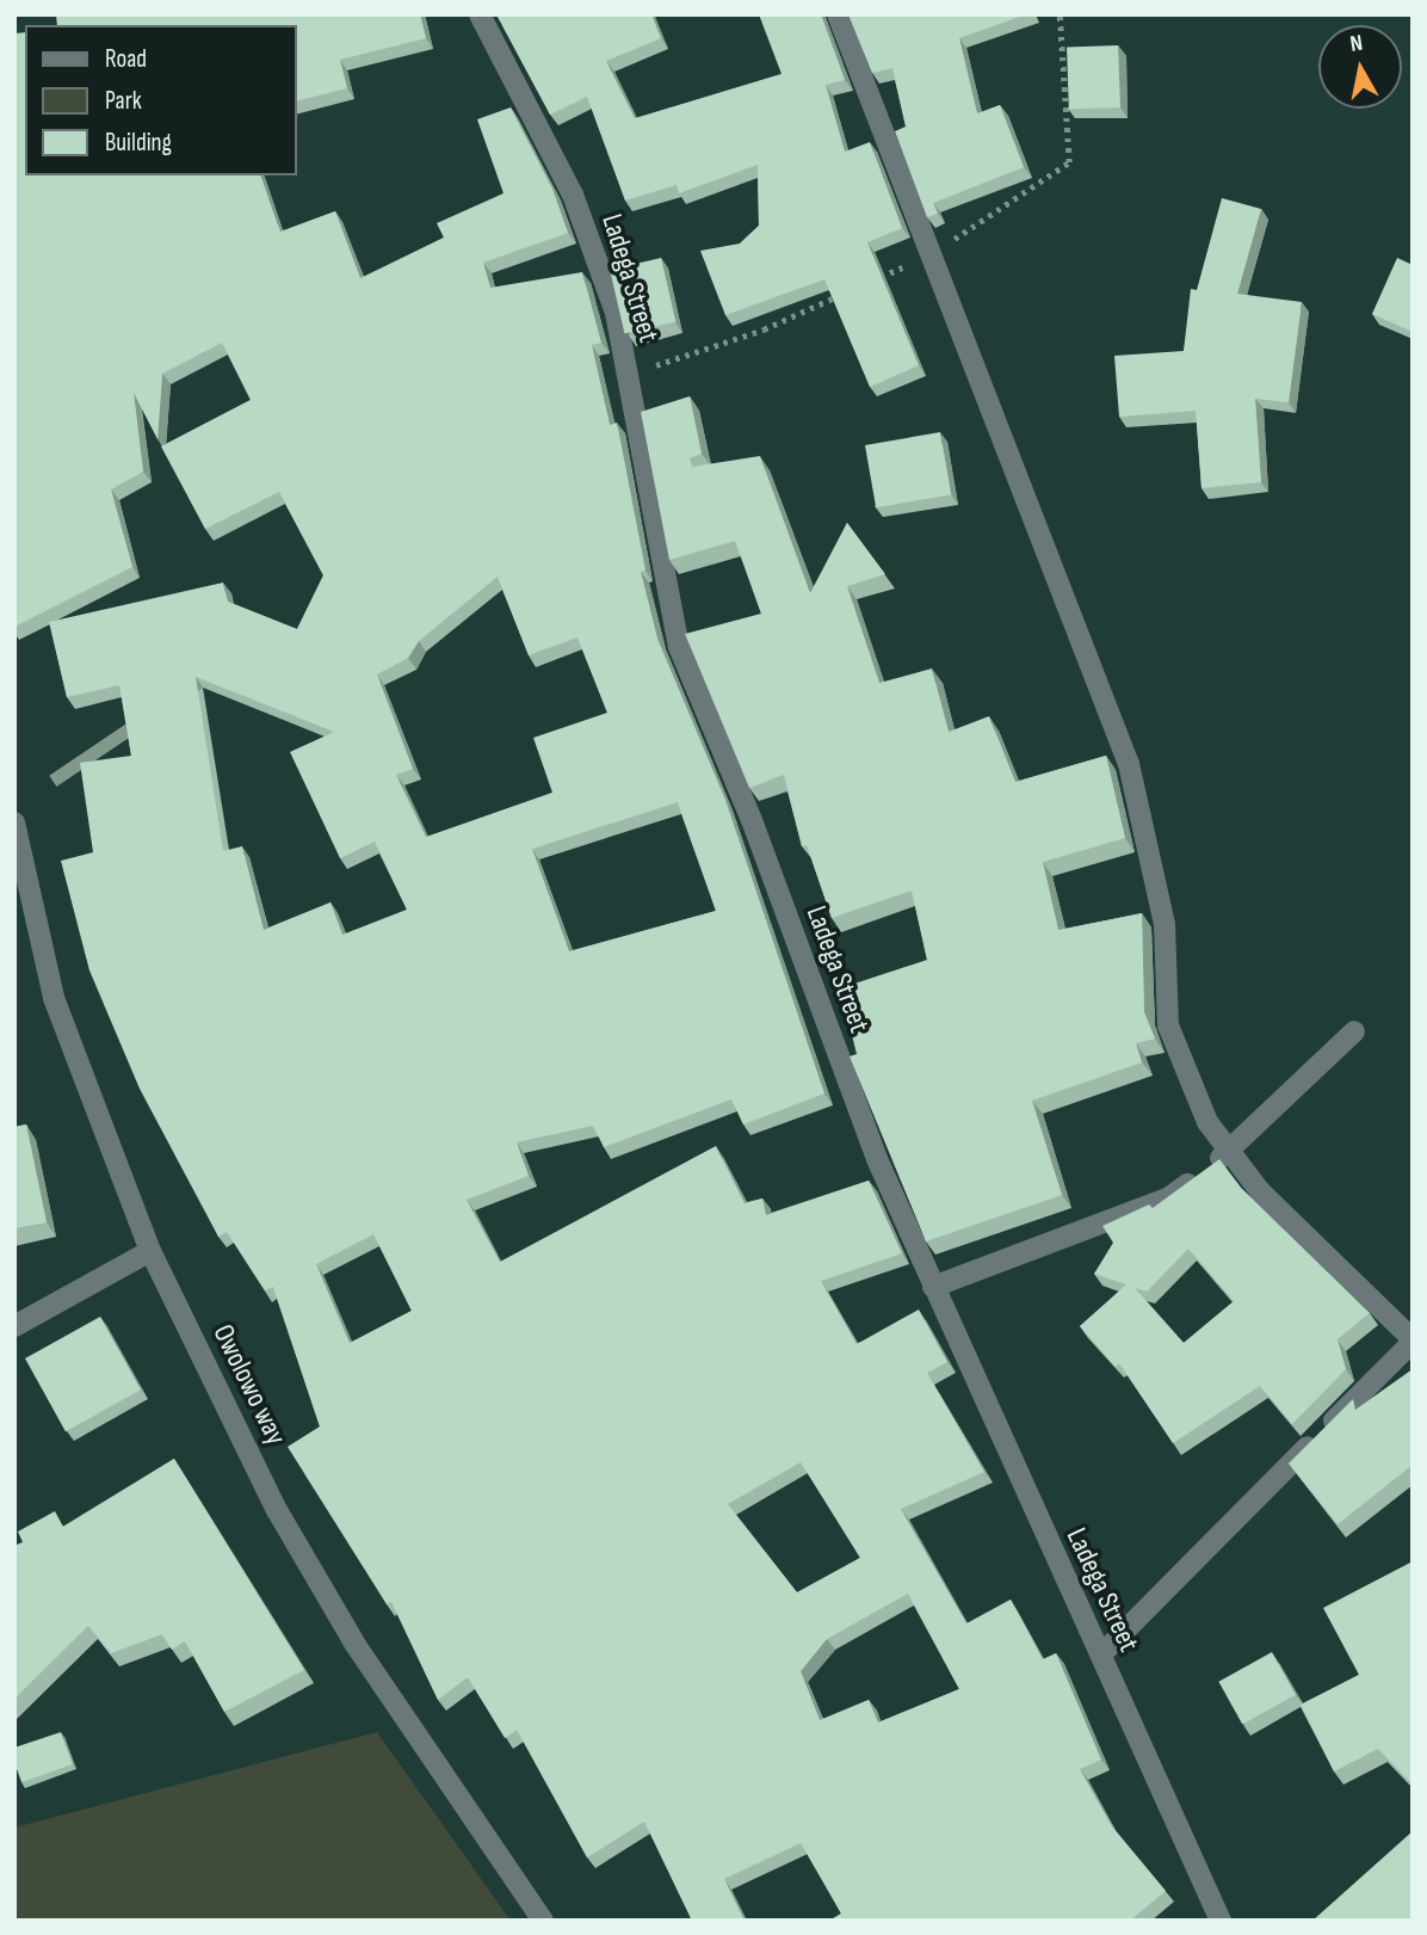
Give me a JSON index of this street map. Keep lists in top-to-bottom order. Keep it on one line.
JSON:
{"streets":{"street":["Ladega Street","Owolowo way"]},"legend":["Road","Park","Building"],"north":"top"}
